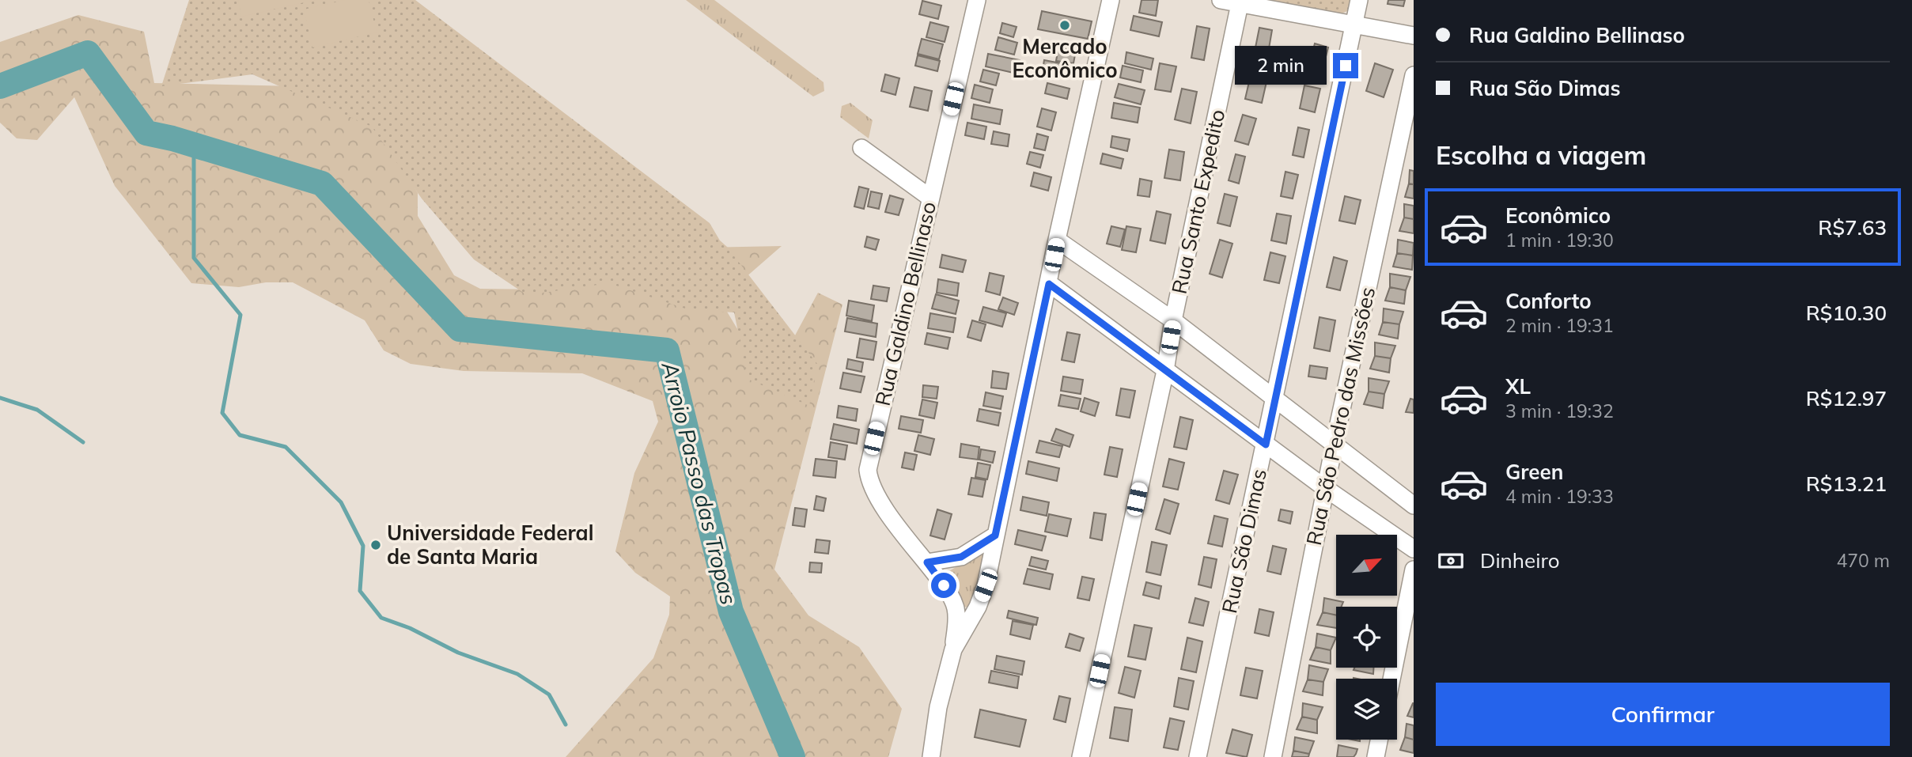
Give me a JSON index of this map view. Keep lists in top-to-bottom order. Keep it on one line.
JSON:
{"streets":{"street":["Rua Santo Expedito","Rua Galdino Bellinaso","Rua São Pedro das Missões","Rua São Dimas"]},"water":["Arroio Passo das Tropas"],"places":["Mercado Econômico","Universidade Federal de Santa Maria"],"north":"top right","page":{"banner":["Rua Galdino Bellinaso","Rua São Dimas"],"bubble":"2 min","heading":"Escolha a viagem","list":[{"name":"Econômico","note":"1 min · 19:30","value":"R$7.63"},{"name":"Conforto","note":"2 min · 19:31","value":"R$10.30"},{"name":"XL","note":"3 min · 19:32","value":"R$12.97"},{"name":"Green","note":"4 min · 19:33","value":"R$13.21"}],"pay":["Dinheiro","470 m"],"buttons":"Confirmar"}}
